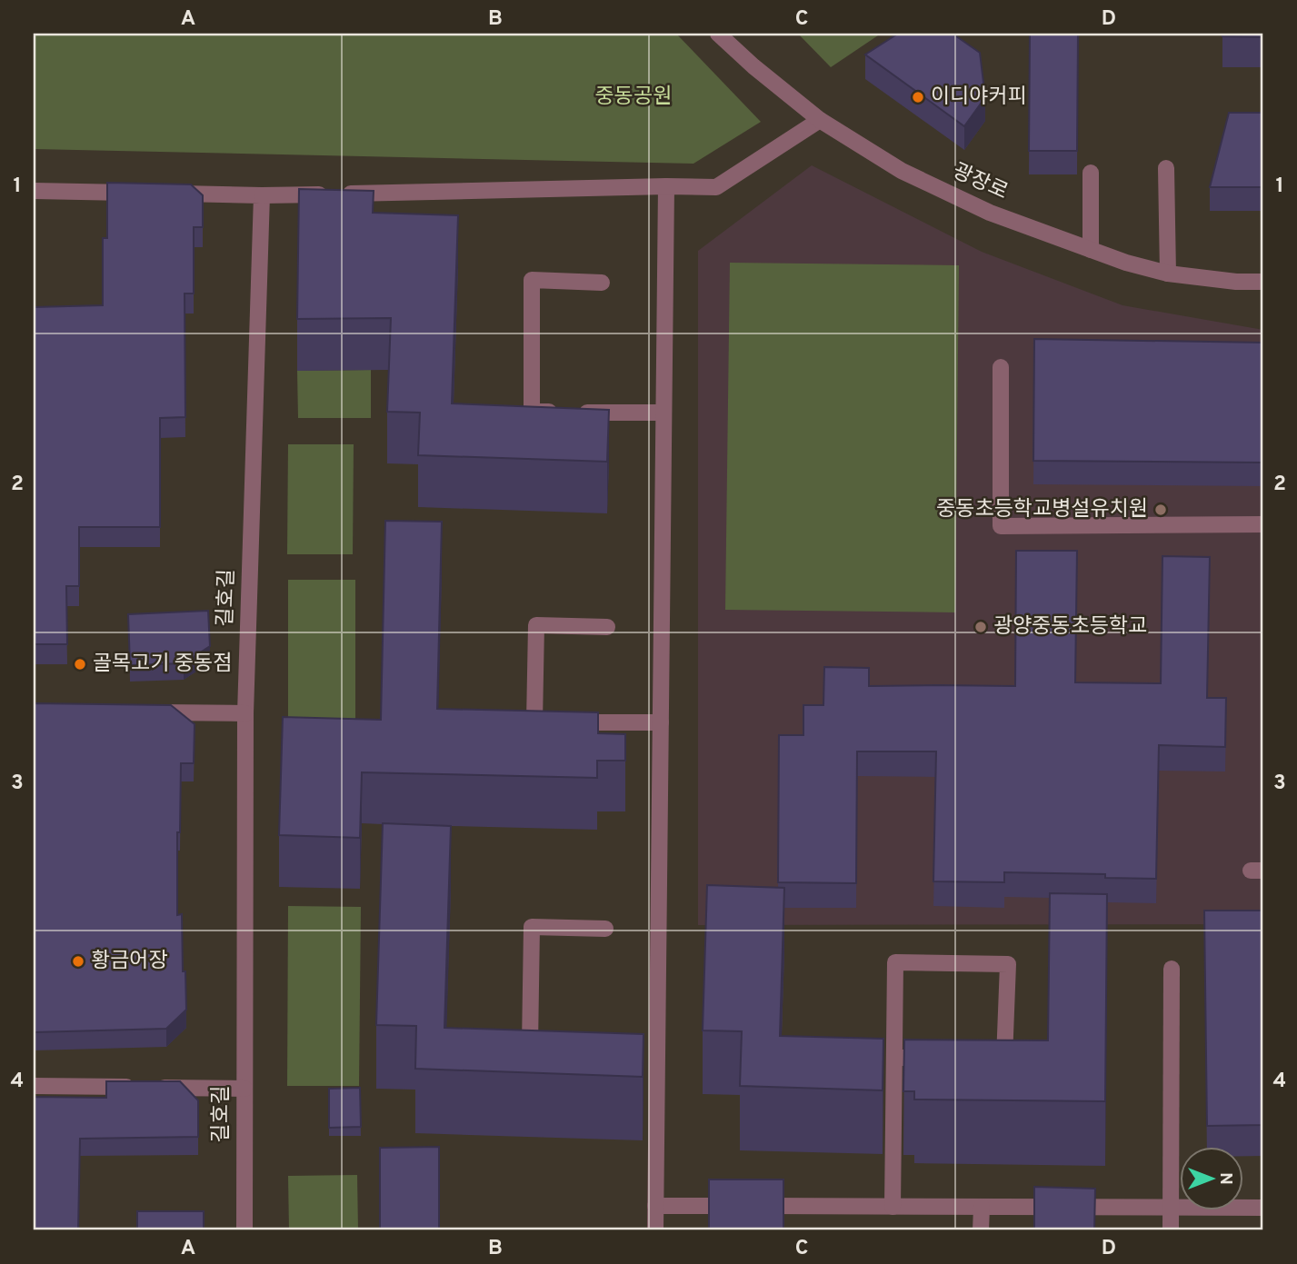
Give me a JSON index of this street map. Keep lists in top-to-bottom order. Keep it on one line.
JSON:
{"streets":{"street":["광장로","길호길"]},"parks":["중동공원"],"places":["이디야커피","중동초등학교병설유치원","광양중동초등학교","골목고기 중동점","황금어장"],"north":"right","grid":{"columns":["A","B","C","D"],"rows":["1","2","3","4"]}}
